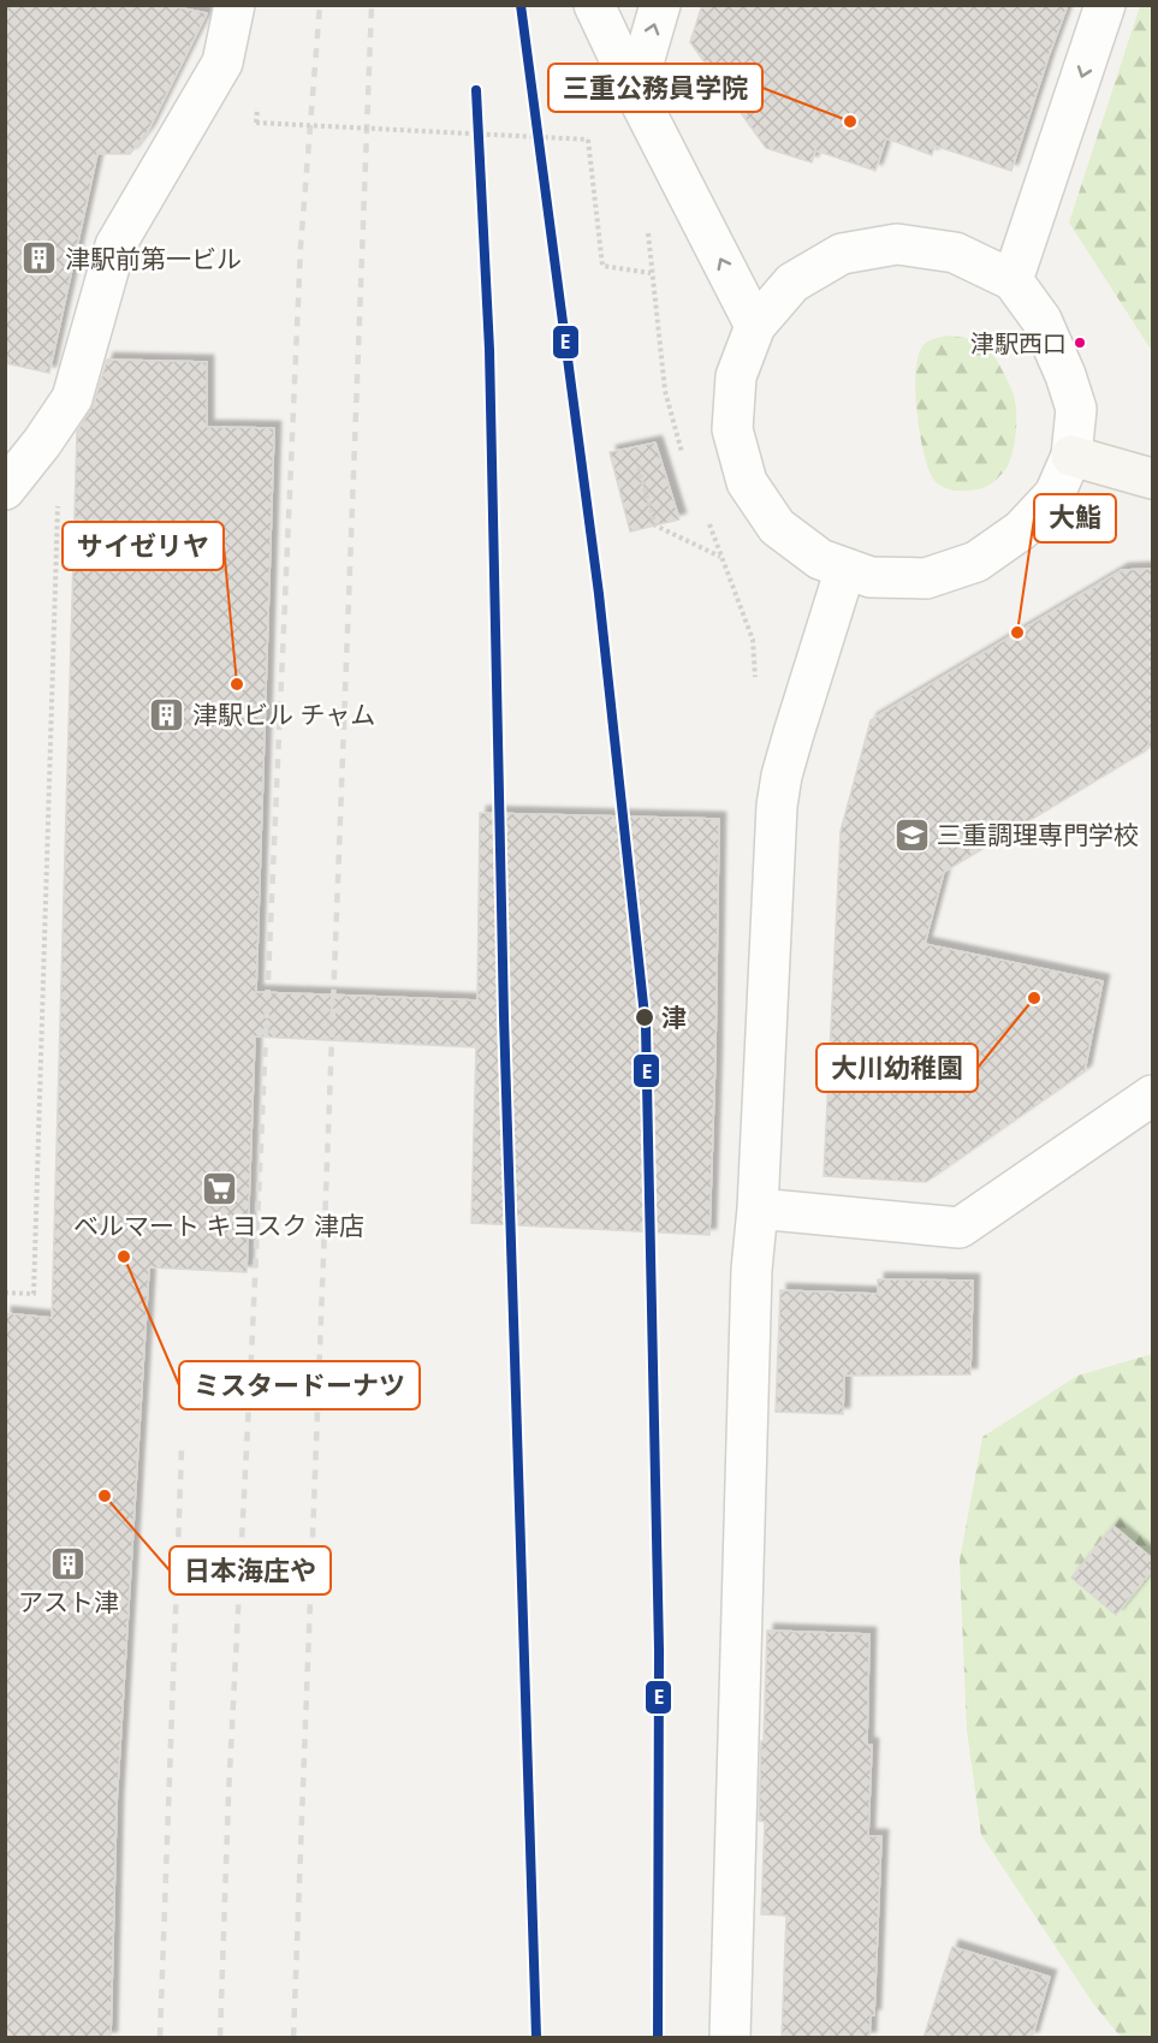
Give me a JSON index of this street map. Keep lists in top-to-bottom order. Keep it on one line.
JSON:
{"places":{"other":["三重公務員学院","津駅西口","大鮨","サイゼリヤ","大川幼稚園","津","ミスタードーナツ","日本海庄や"],"building":["津駅前第一ビル","津駅ビル チャム","アスト津"],"school or university":["三重調理専門学校"],"supermarket":["ベルマート キヨスク 津店"]},"lines":["transit line E"]}
